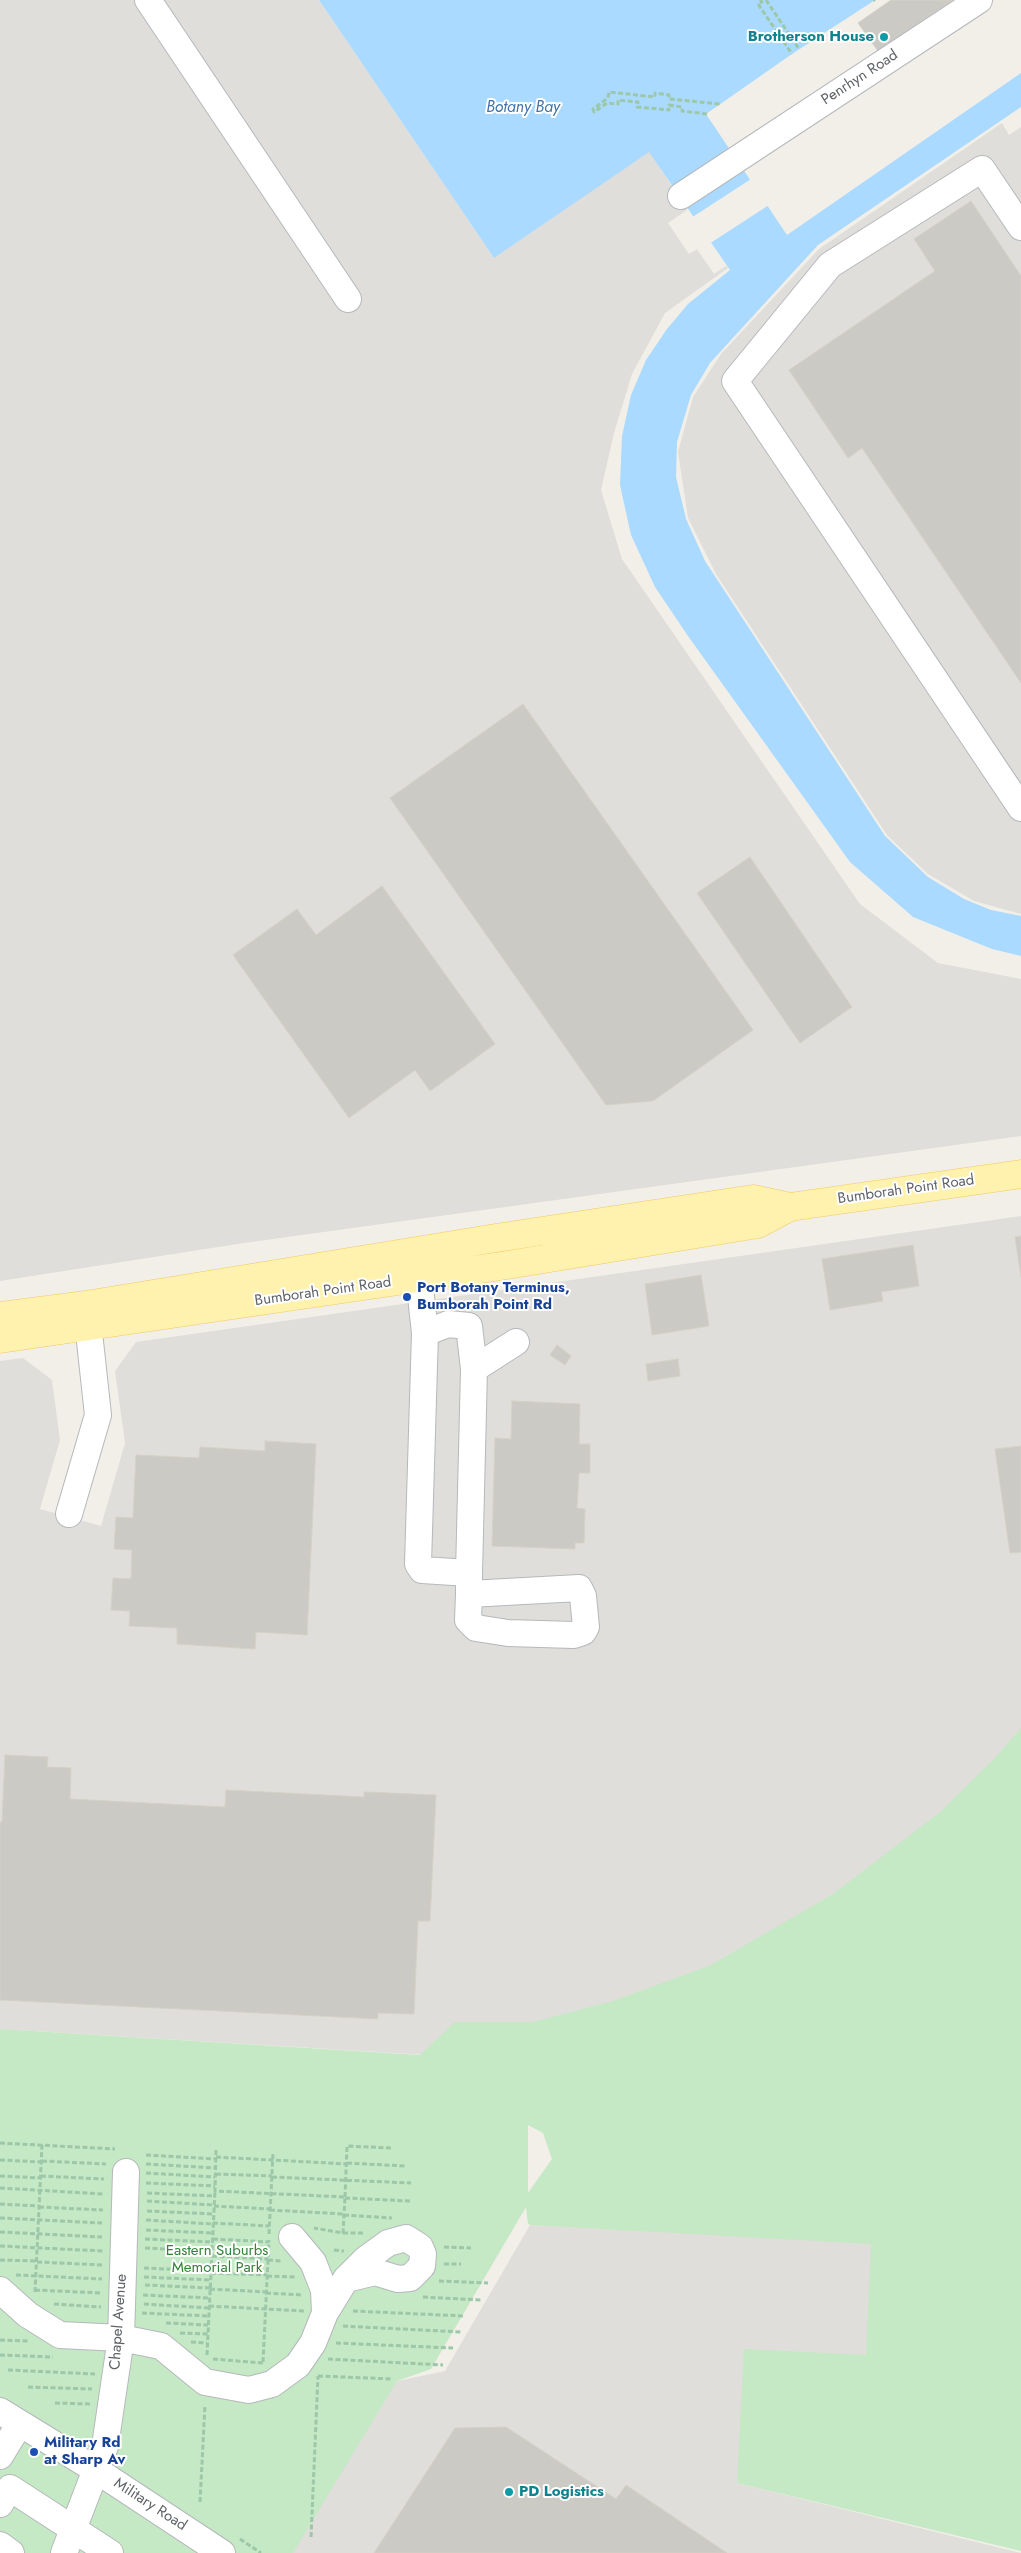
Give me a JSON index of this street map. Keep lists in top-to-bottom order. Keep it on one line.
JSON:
{"streets":{"main road":["Bumborah Point Road"],"street":["Penrhyn Road","Chapel Avenue","Military Road"]},"crossings":[["Chapel Avenue","Military Road"]],"water":["Botany Bay"],"parks":["Eastern Suburbs Memorial Park"],"places":["Brotherson House","Port Botany Terminus, Bumborah Point Rd","Military Rd at Sharp Av","PD Logistics"]}
